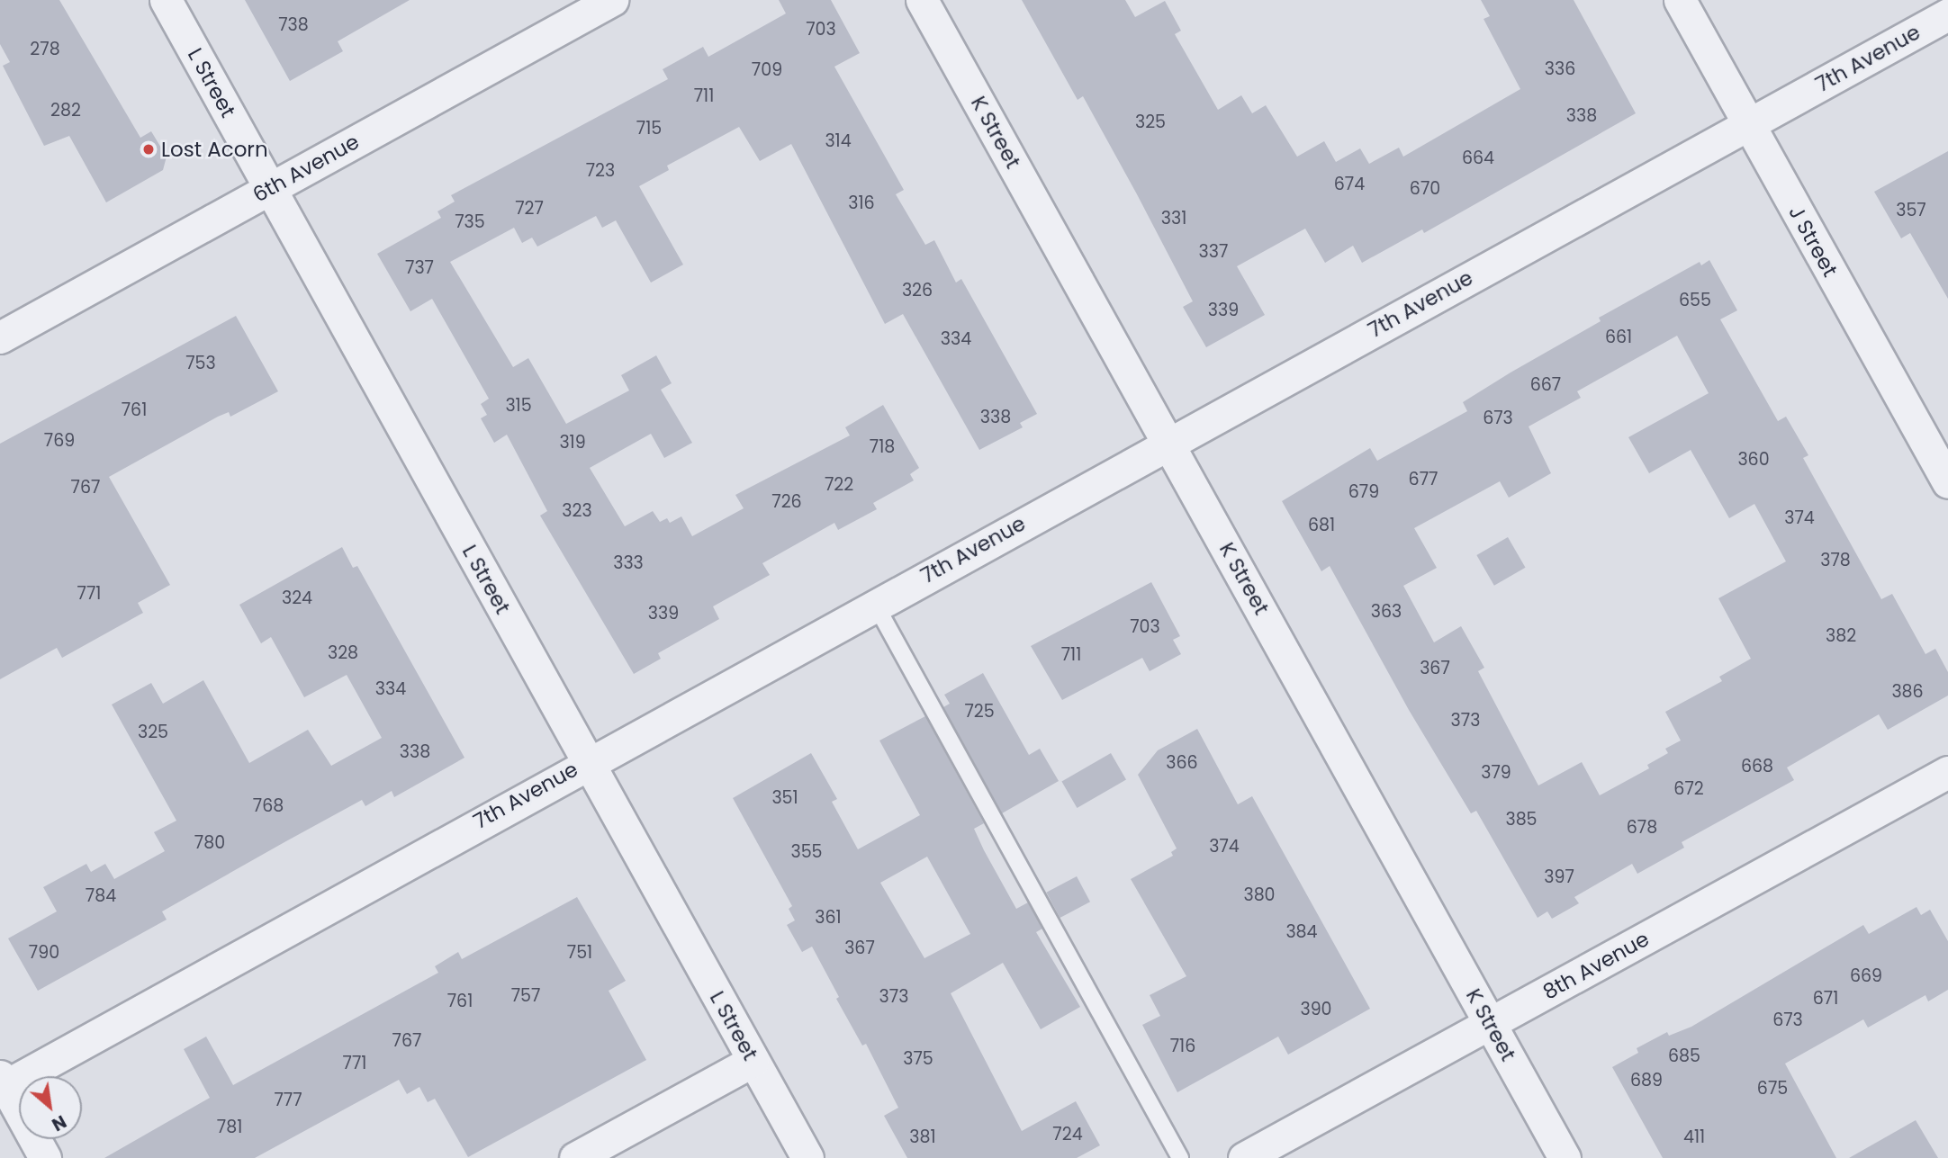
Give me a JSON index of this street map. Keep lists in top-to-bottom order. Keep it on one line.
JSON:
{"streets":{"street":["7th Avenue","L Street","K Street","6th Avenue","J Street","8th Avenue"]},"crossings":[["7th Avenue","L Street"],["7th Avenue","K Street"],["7th Avenue","J Street"],["L Street","6th Avenue"],["K Street","8th Avenue"]],"places":["Lost Acorn"],"house_numbers":["738","703","278","336","709","711","282","338","325","715","314","664","723","674","670","316","727","357","331","735","337","737","326","655","339","661","334","753","667","315","761","338","673","769","319","718","360","677","722","767","679","726","323","374","681","378","333","771","324","363","339","703","382","328","711","367","334","386","725","373","325","338","366","668","379","672","351","768","385","678","780","374","355","397","380","784","361","384","367","790","751","669","757","373","671","761","390","673","767","716","685","375","771","689","675","777","781","724","381","411"],"north":"bottom right"}
